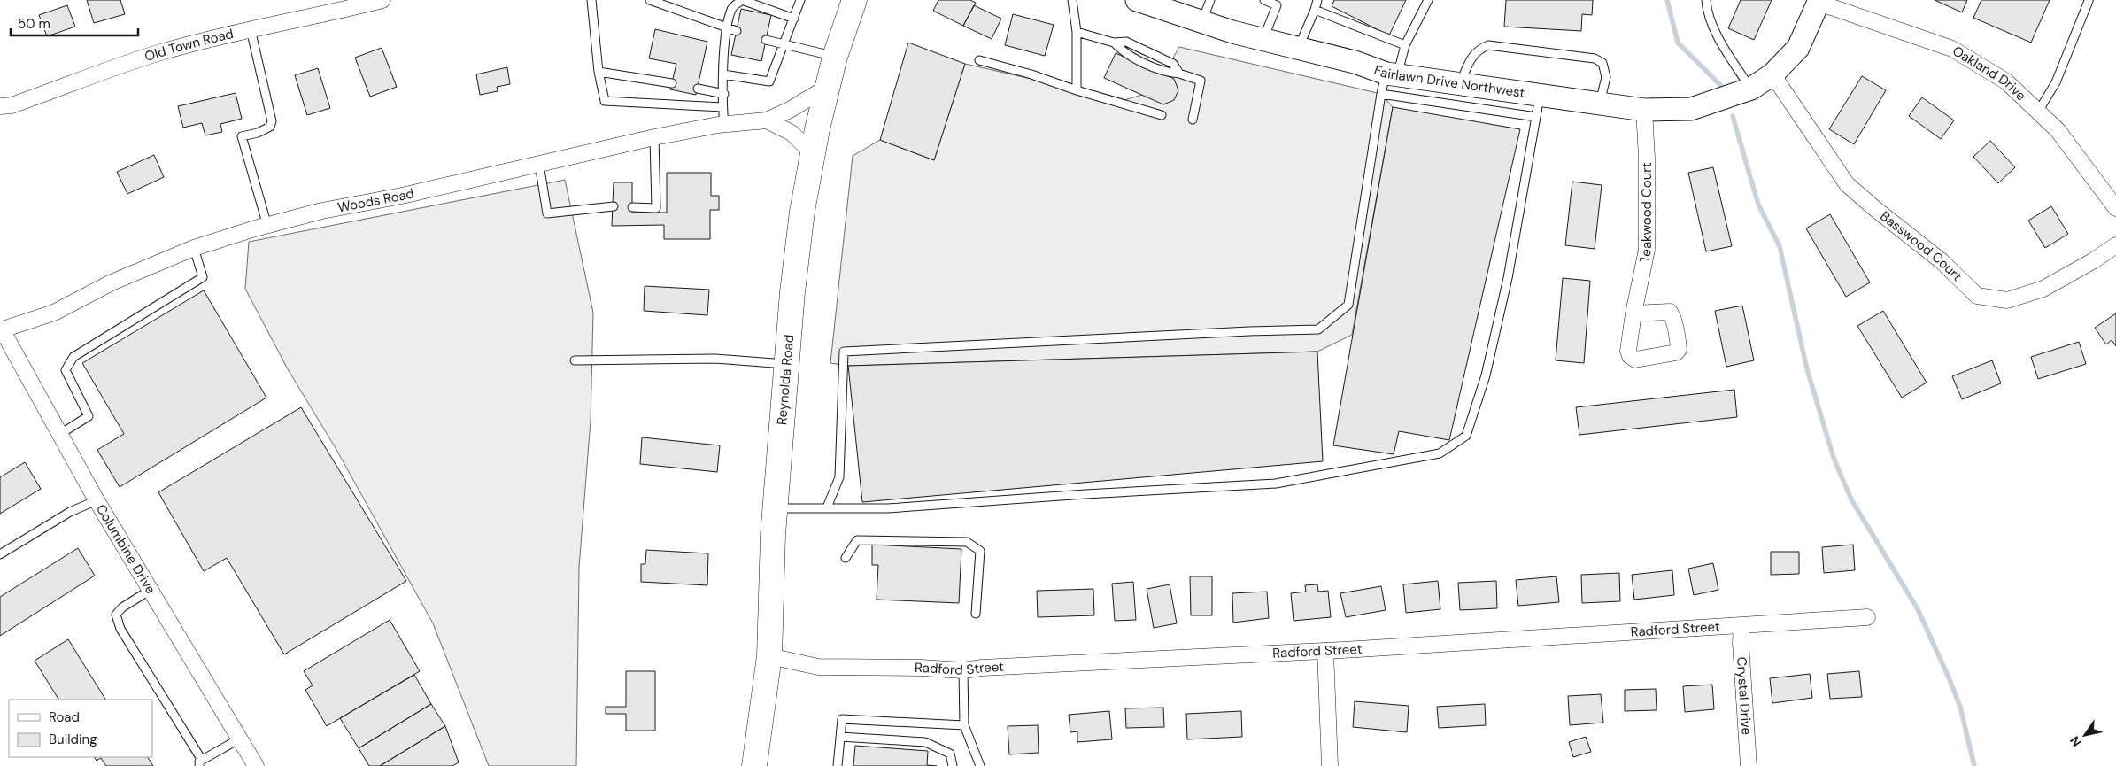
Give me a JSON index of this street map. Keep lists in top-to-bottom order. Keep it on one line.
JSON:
{"streets":{"main road":["Reynolda Road"],"street":["Old Town Road","Oakland Drive","Fairlawn Drive Northwest","Woods Road","Teakwood Court","Basswood Court","Columbine Drive","Radford Street","Crystal Drive"]},"crossings":[["Fairlawn Drive Northwest","Teakwood Court"],["Fairlawn Drive Northwest","Basswood Court"],["Woods Road","Reynolda Road"],["Woods Road","Columbine Drive"],["Reynolda Road","Radford Street"],["Radford Street","Crystal Drive"]],"legend":["Road","Building"],"scale_bar":"50 m","north":"bottom left"}
